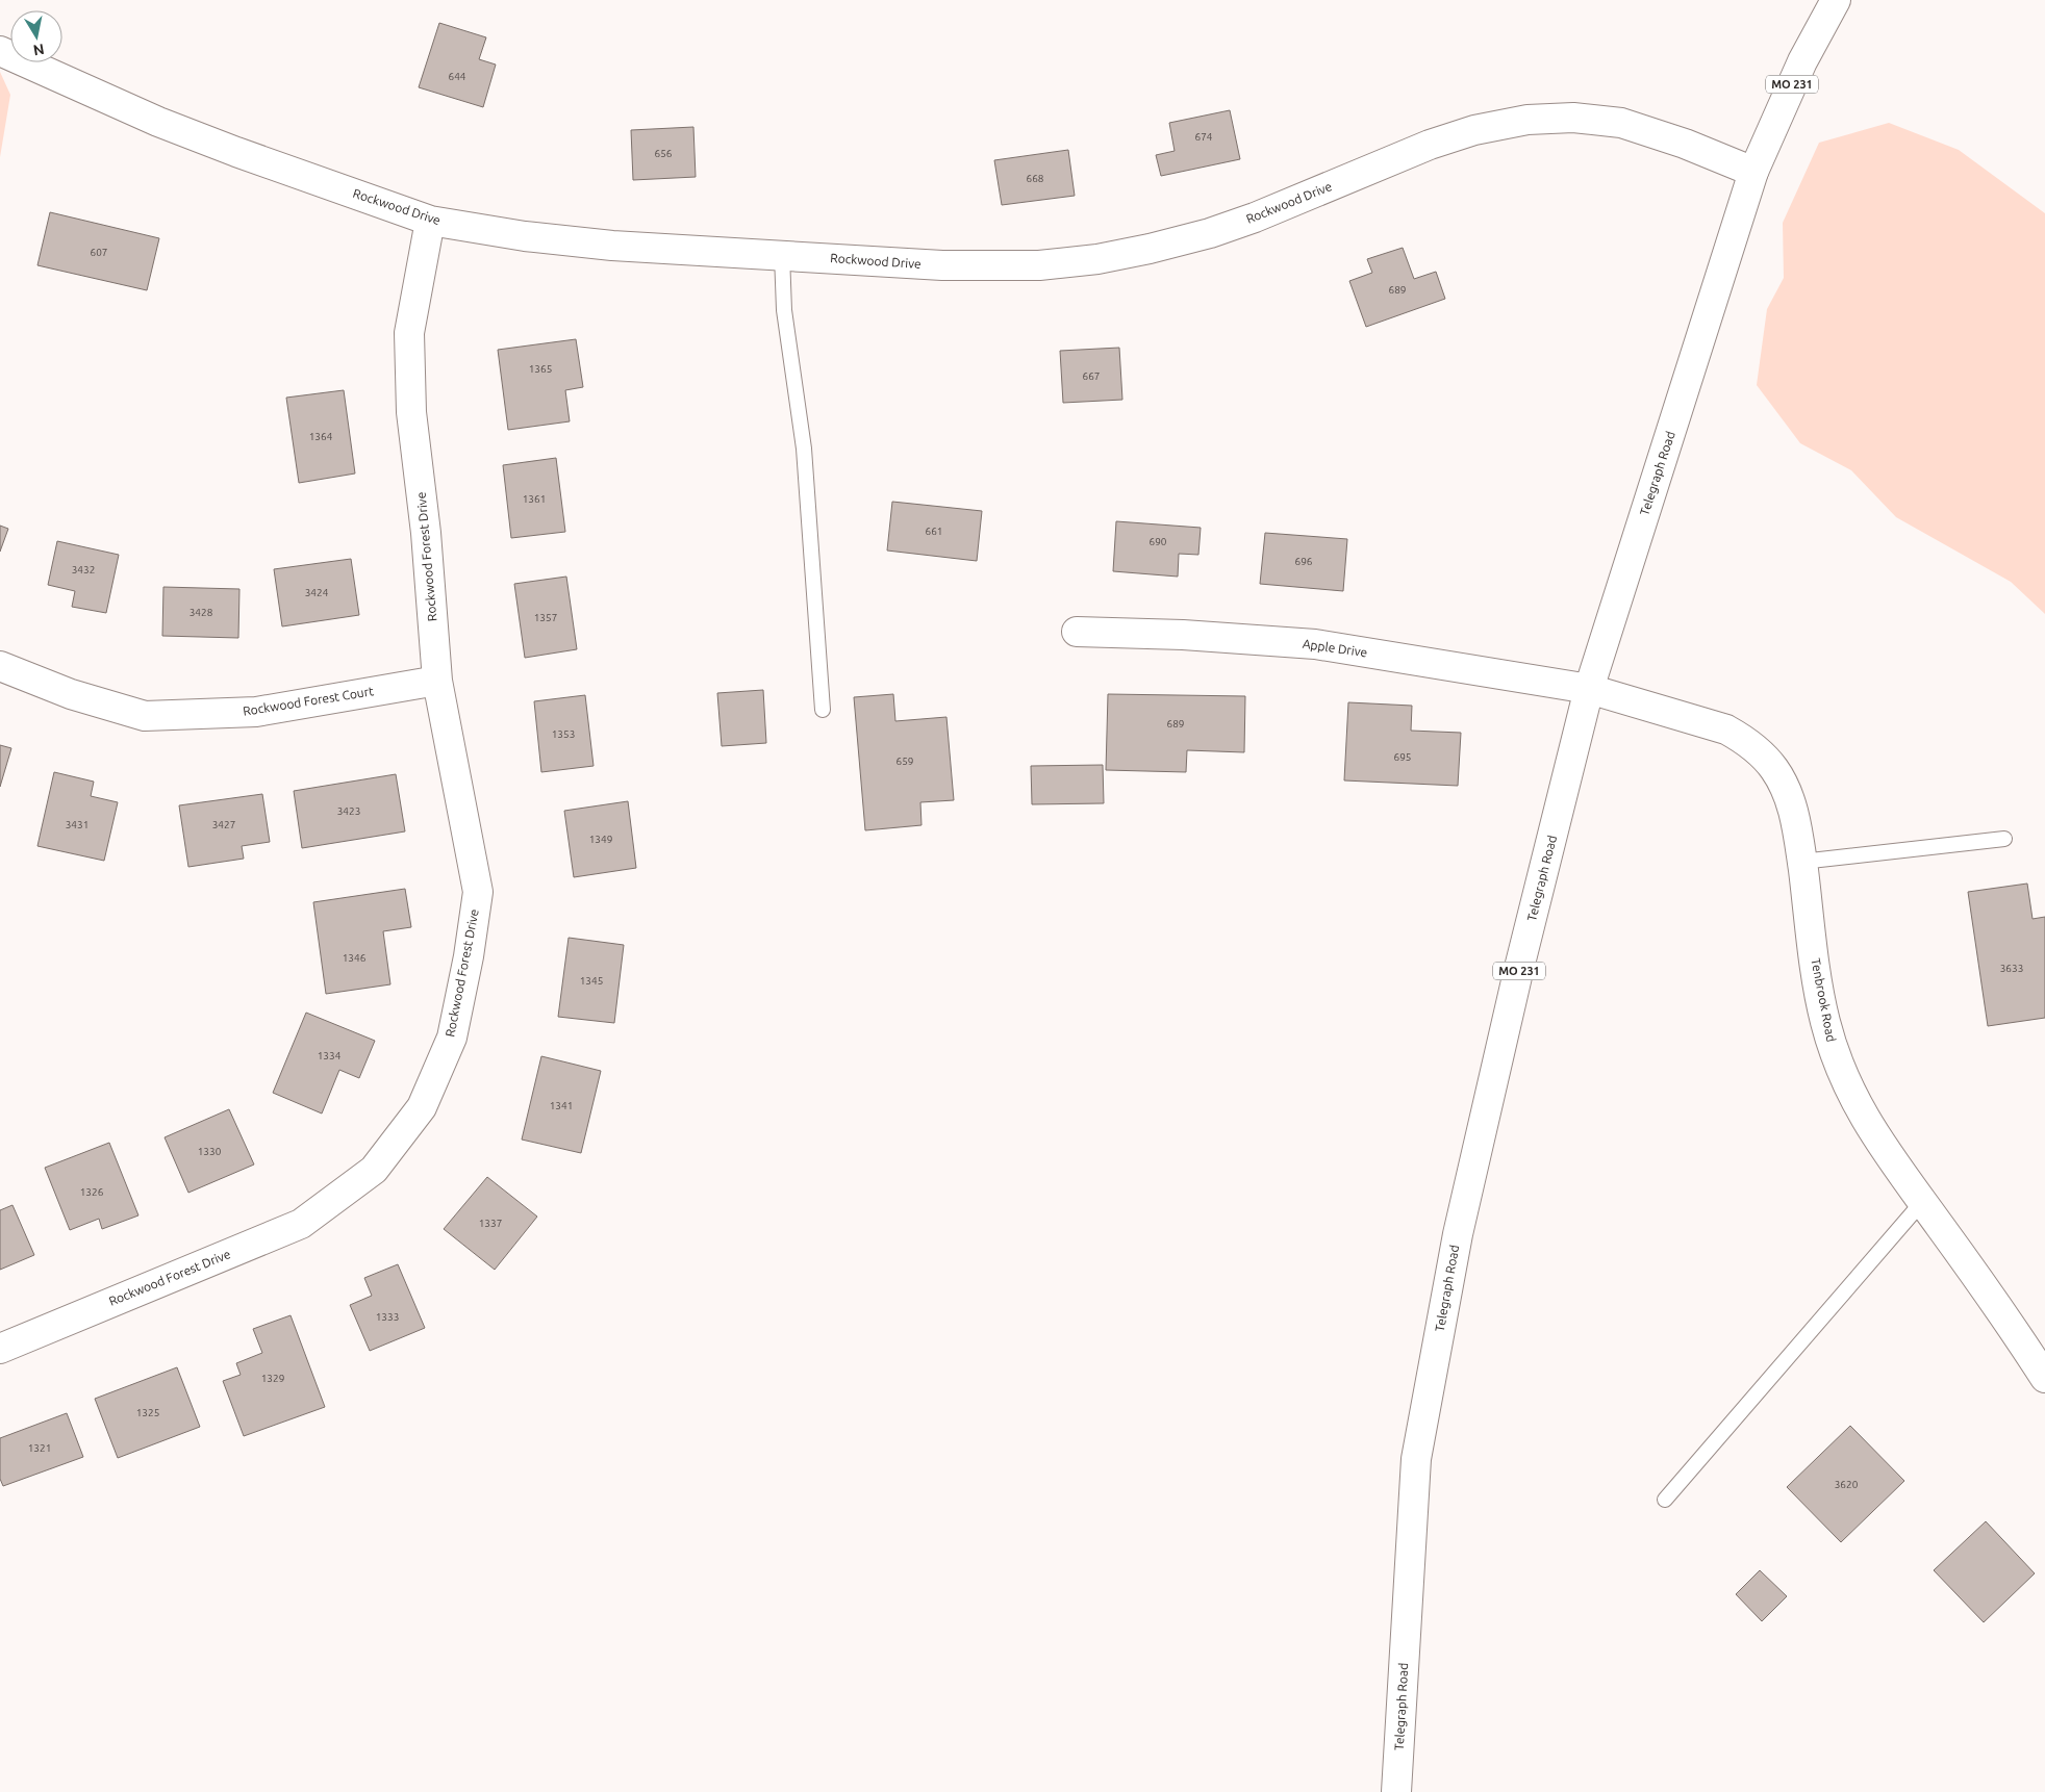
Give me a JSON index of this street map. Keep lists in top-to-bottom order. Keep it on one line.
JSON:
{"streets":{"street":["MO 231","Rockwood Drive","Telegraph Road","Rockwood Forest Drive","Apple Drive","Rockwood Forest Court","Tenbrook Road"]},"crossings":[["Rockwood Drive","Telegraph Road"],["Rockwood Drive","Rockwood Forest Drive"],["Telegraph Road","Apple Drive"],["Telegraph Road","Tenbrook Road"],["Rockwood Forest Drive","Rockwood Forest Court"],["Apple Drive","Tenbrook Road"]],"house_numbers":["644","674","656","668","607","689","1365","667","1364","1361","661","690","696","3432","3424","3428","1357","689","1353","695","659","3423","3431","3427","1349","1346","3633","1345","1334","1341","1330","1326","1337","1333","1329","1325","1321","3620"],"north":"bottom"}
